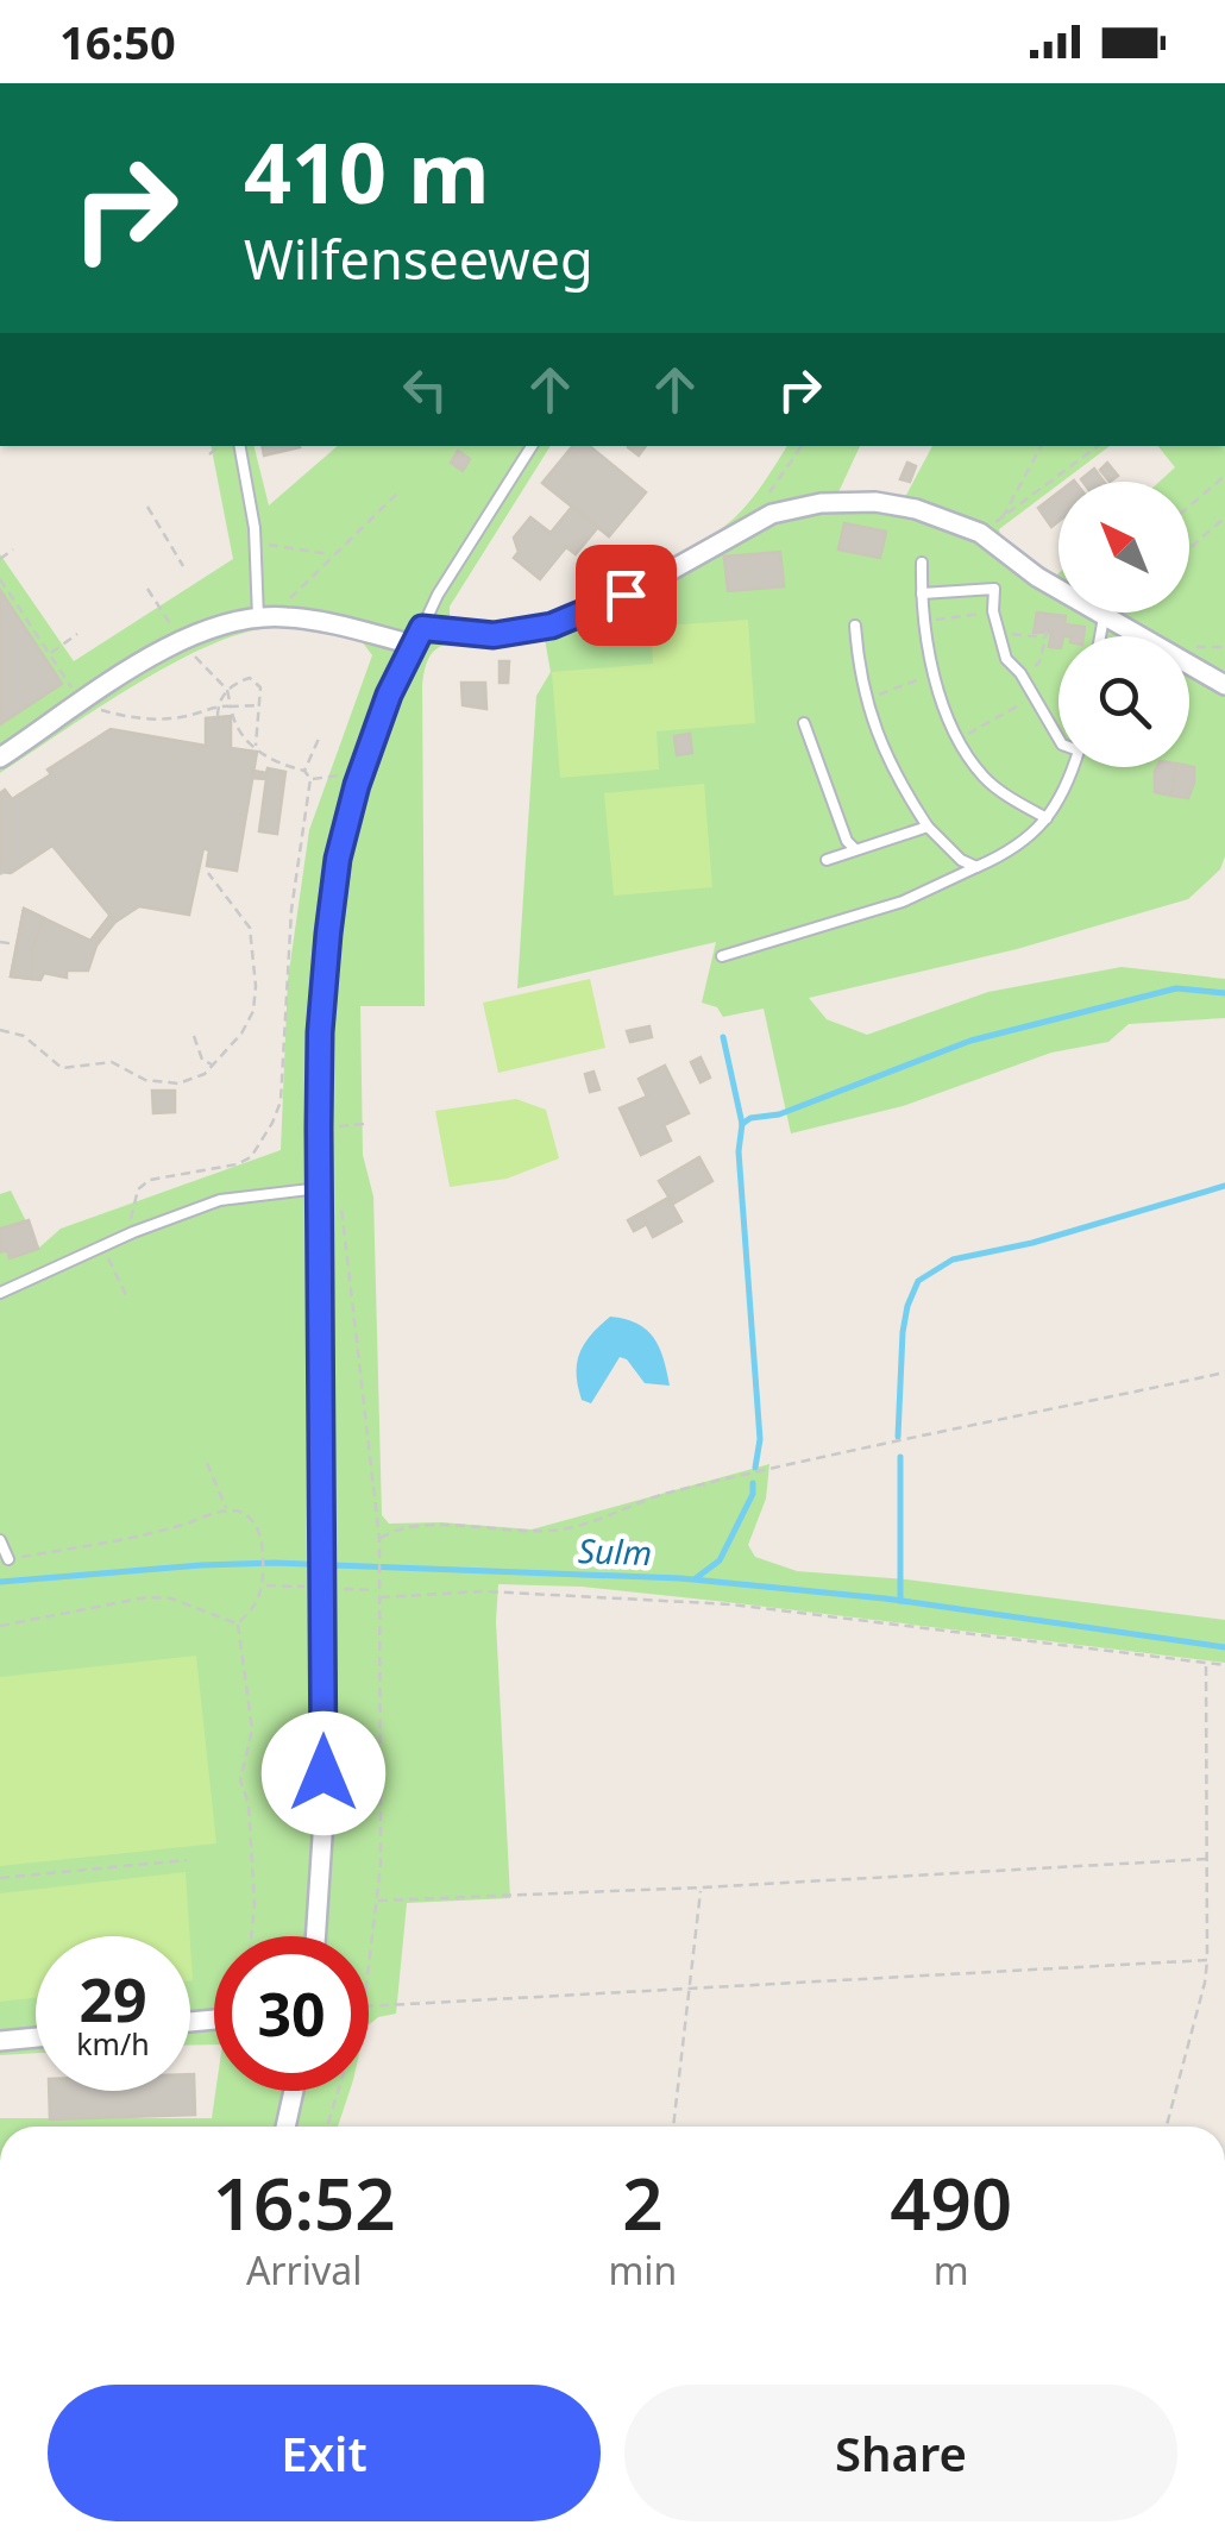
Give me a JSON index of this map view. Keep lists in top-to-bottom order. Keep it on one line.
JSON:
{"water":["Sulm"],"north":"top left","page":{"status":"16:50","turn":["410 m","Wilfenseeweg"],"speed":"29 km/h","limit":"30","eta":["16:52","Arrival","2","min","490","m"],"buttons":["Exit","Share"]}}
